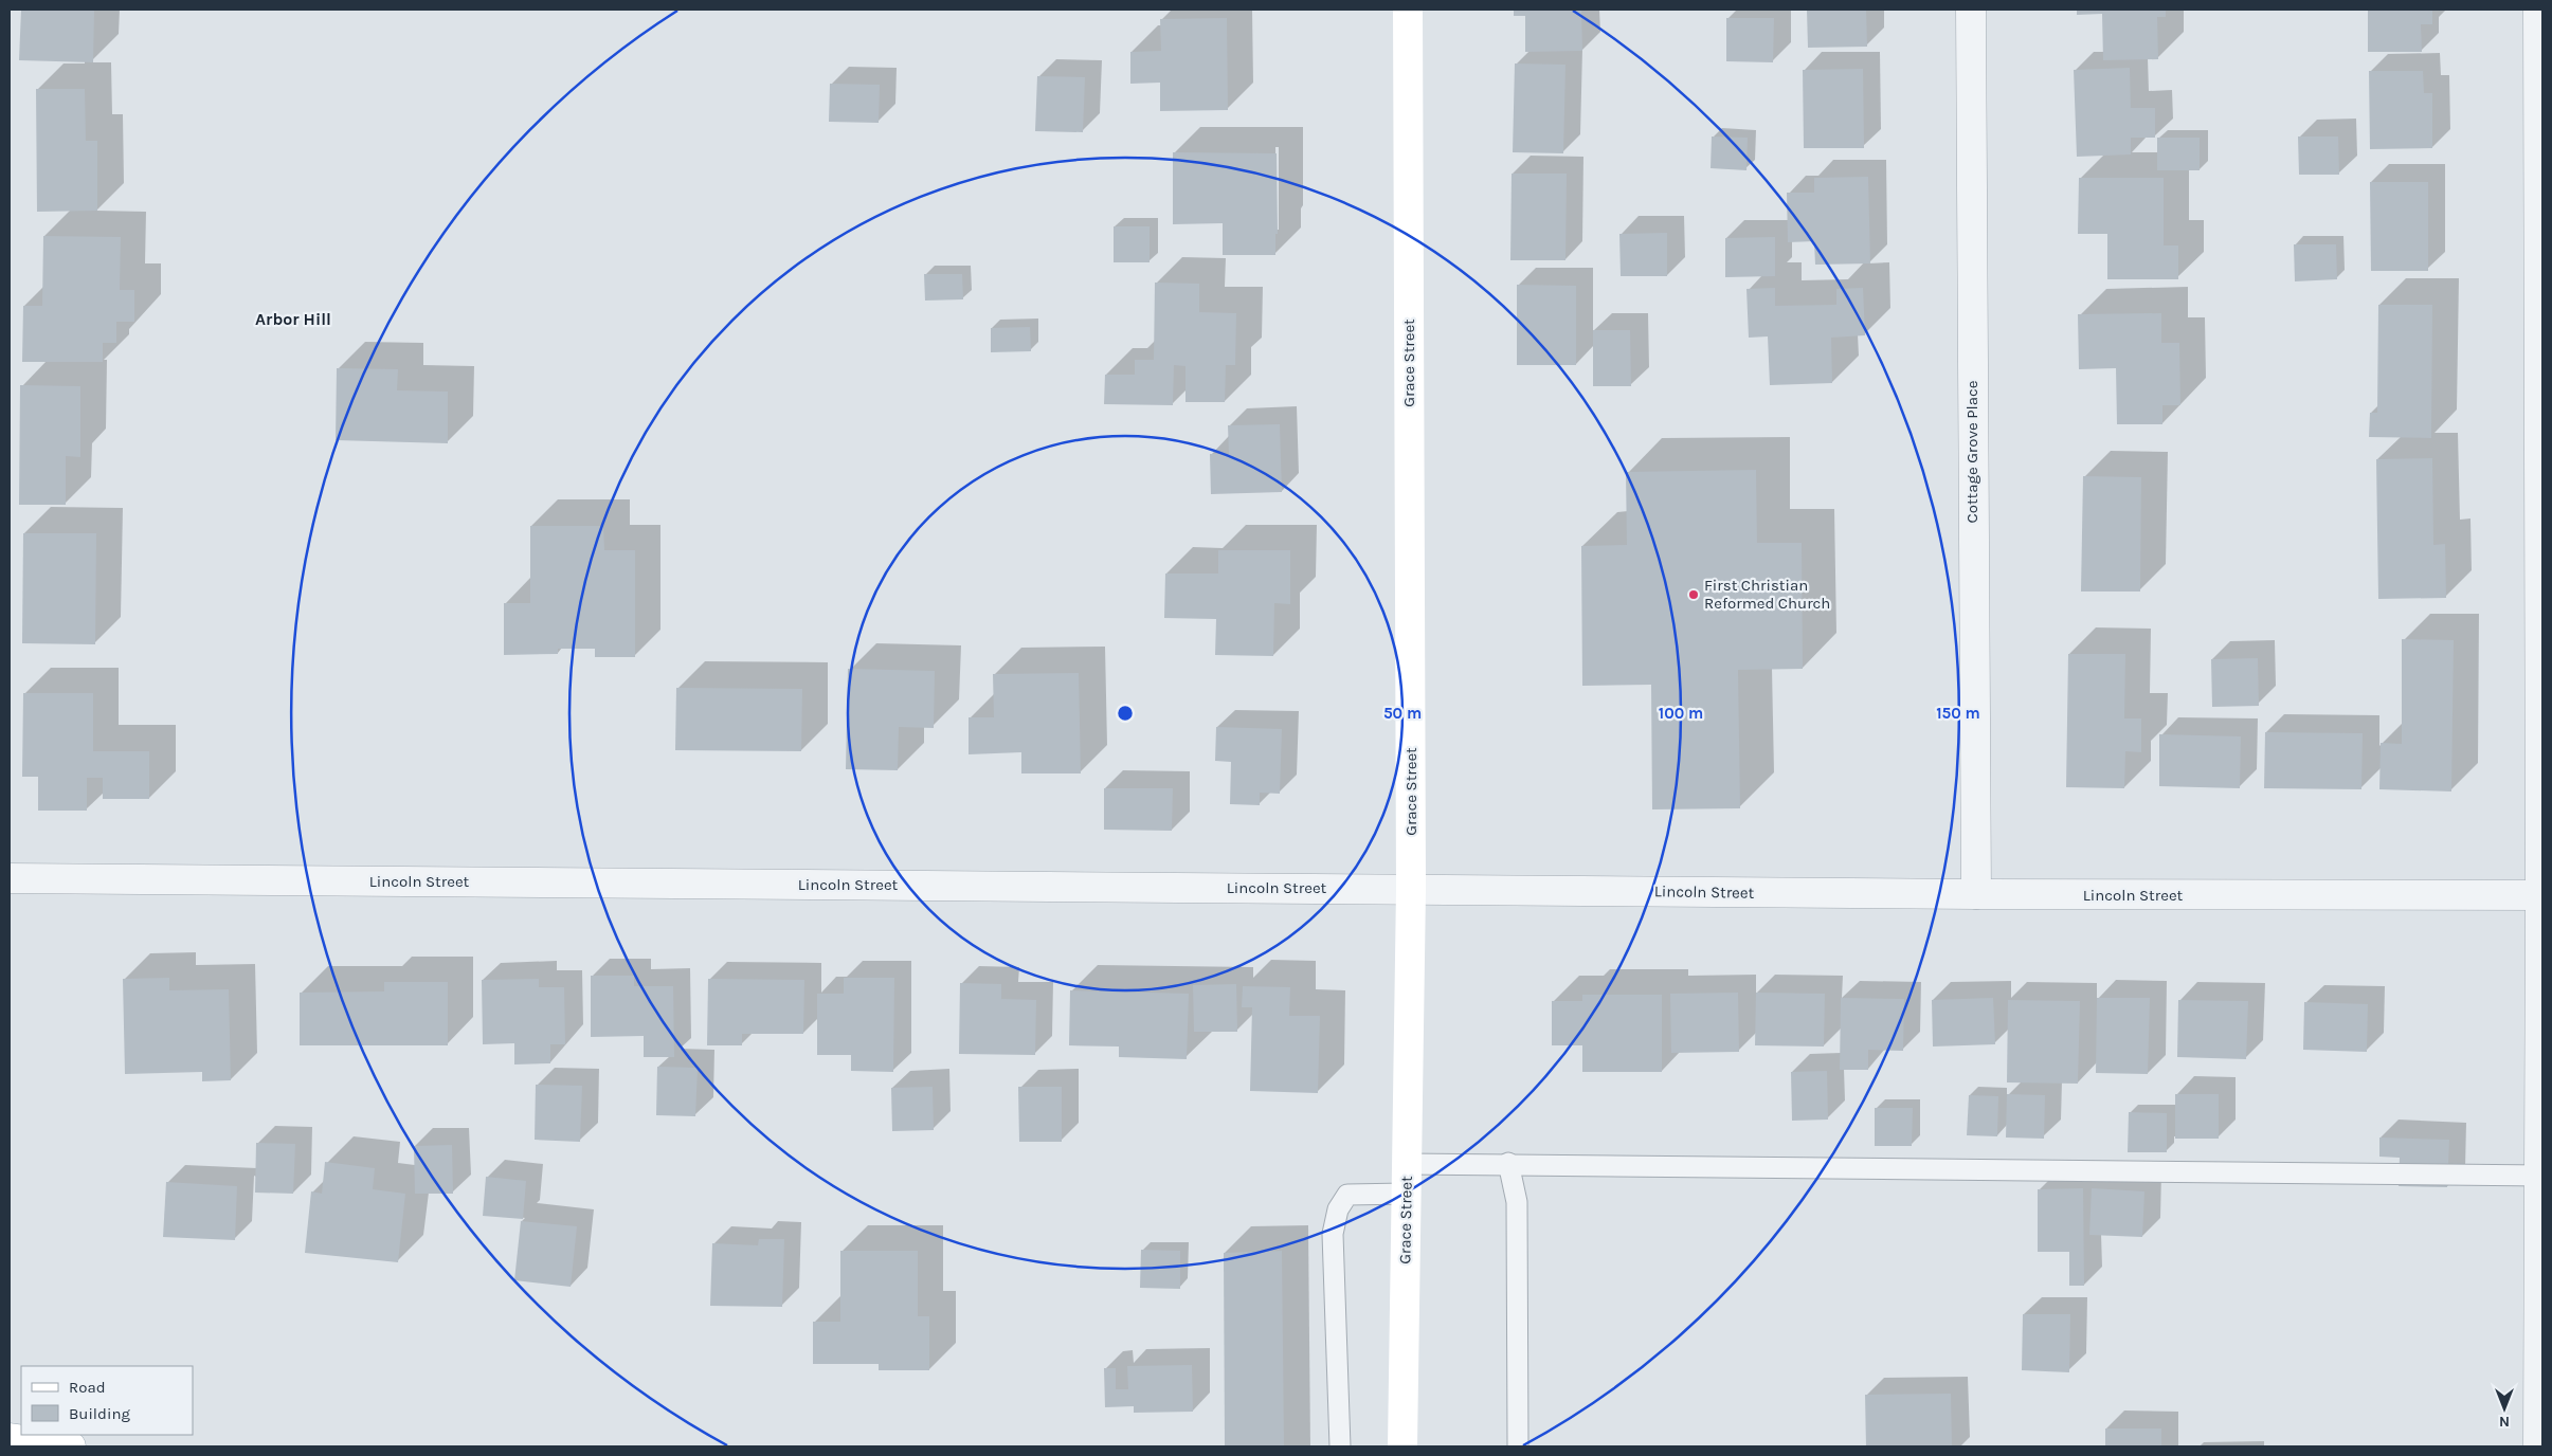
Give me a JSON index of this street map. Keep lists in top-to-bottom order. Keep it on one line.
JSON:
{"streets":{"street":["Grace Street","Cottage Grove Place","Lincoln Street"]},"crossings":[["Grace Street","Lincoln Street"],["Cottage Grove Place","Lincoln Street"]],"districts":["Arbor Hill"],"places":["First Christian Reformed Church"],"legend":["Road","Building"],"north":"bottom","rings":["50 m","100 m","150 m"]}
